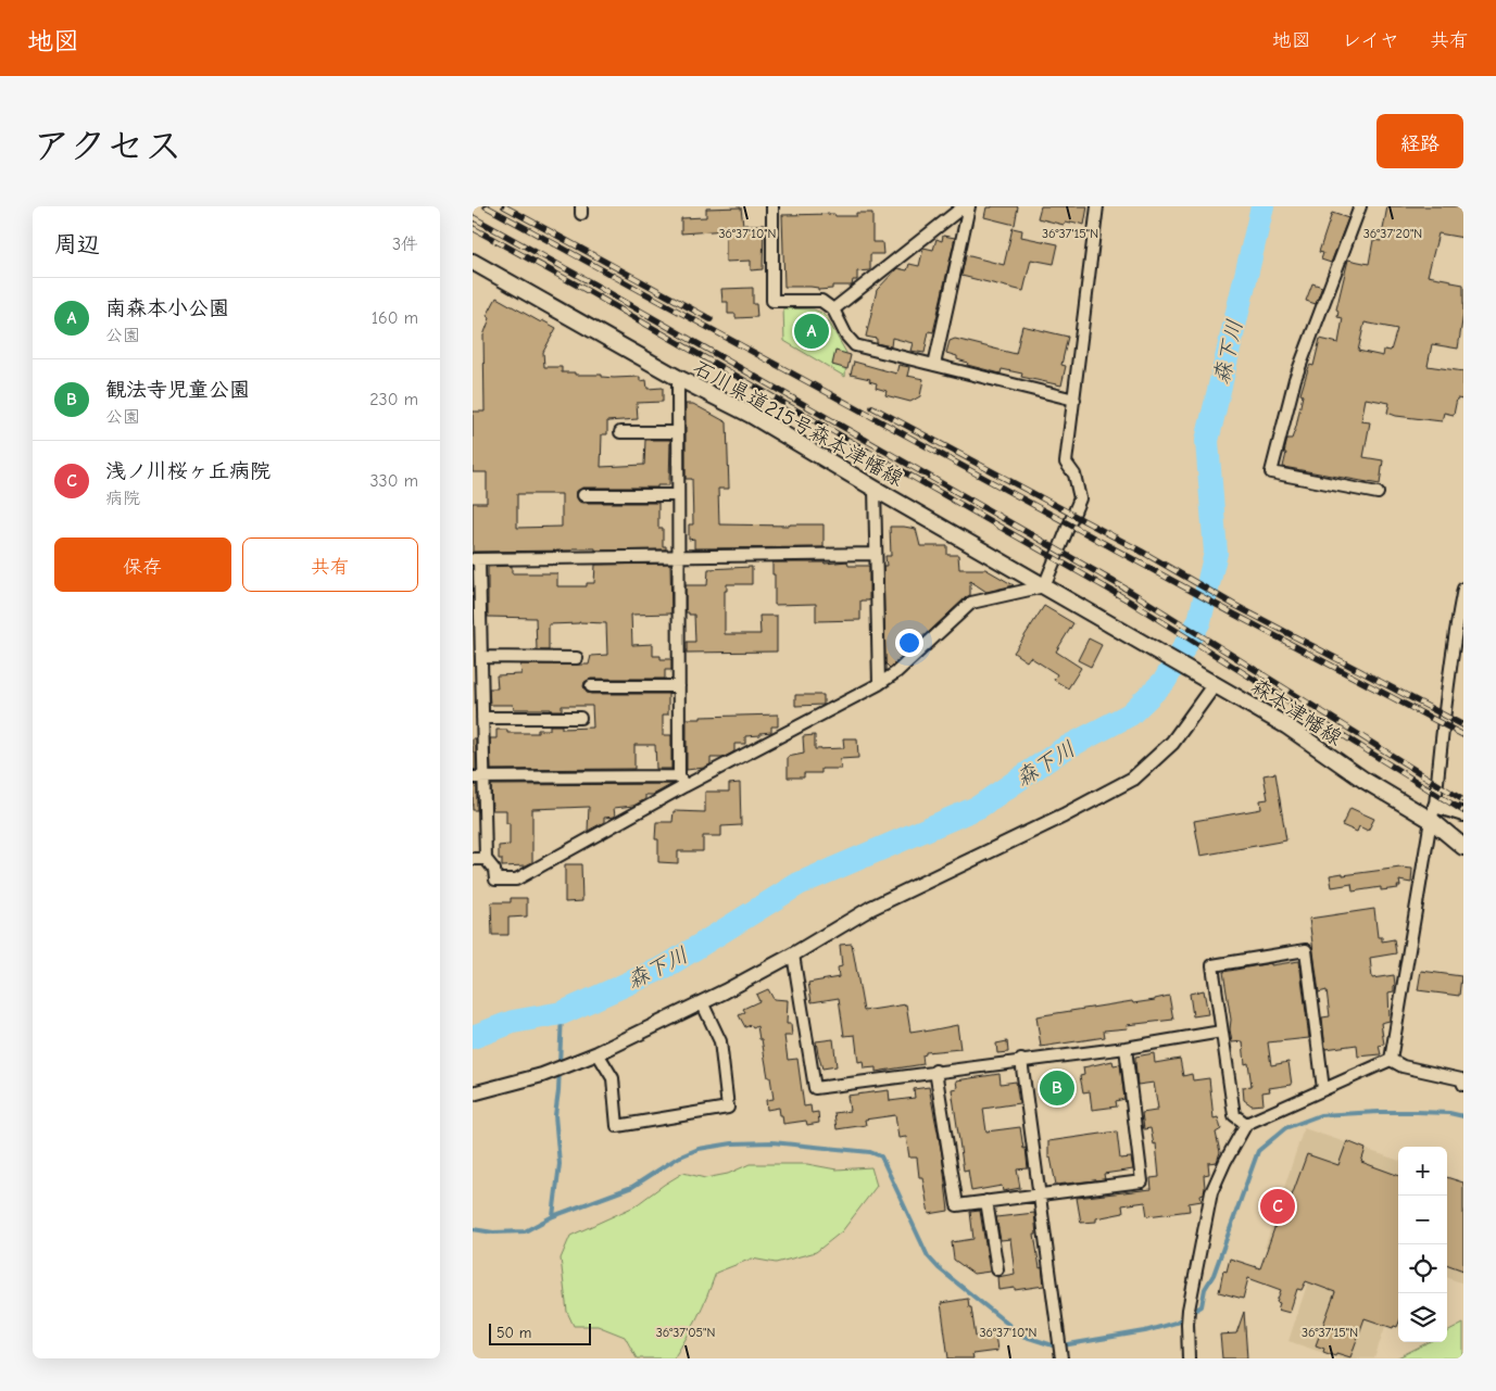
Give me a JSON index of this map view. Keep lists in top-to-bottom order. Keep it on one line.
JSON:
{"streets":{"main road":["石川県道215号森本津幡線","森本津幡線"]},"crossings":[["石川県道215号森本津幡線","森本津幡線"]],"water":["森下川"],"scale_bar":"50 m","page":{"header":"地図","nav":["地図","レイヤ","共有"],"title":"アクセス","buttons":["経路",["保存","共有"]],"heading":["周辺","3件"],"list":[{"mark":"A","name":"南森本小公園","note":"公園","value":"160 m"},{"mark":"B","name":"観法寺児童公園","note":"公園","value":"230 m"},{"mark":"C","name":"浅ノ川桜ヶ丘病院","note":"病院","value":"330 m"}],"pins":["A","B","C"],"map_buttons":["+","−"],"scale":"50 m"},"coordinates":["36°37'10\"N","36°37'15\"N","36°37'20\"N","36°37'05\"N"]}
